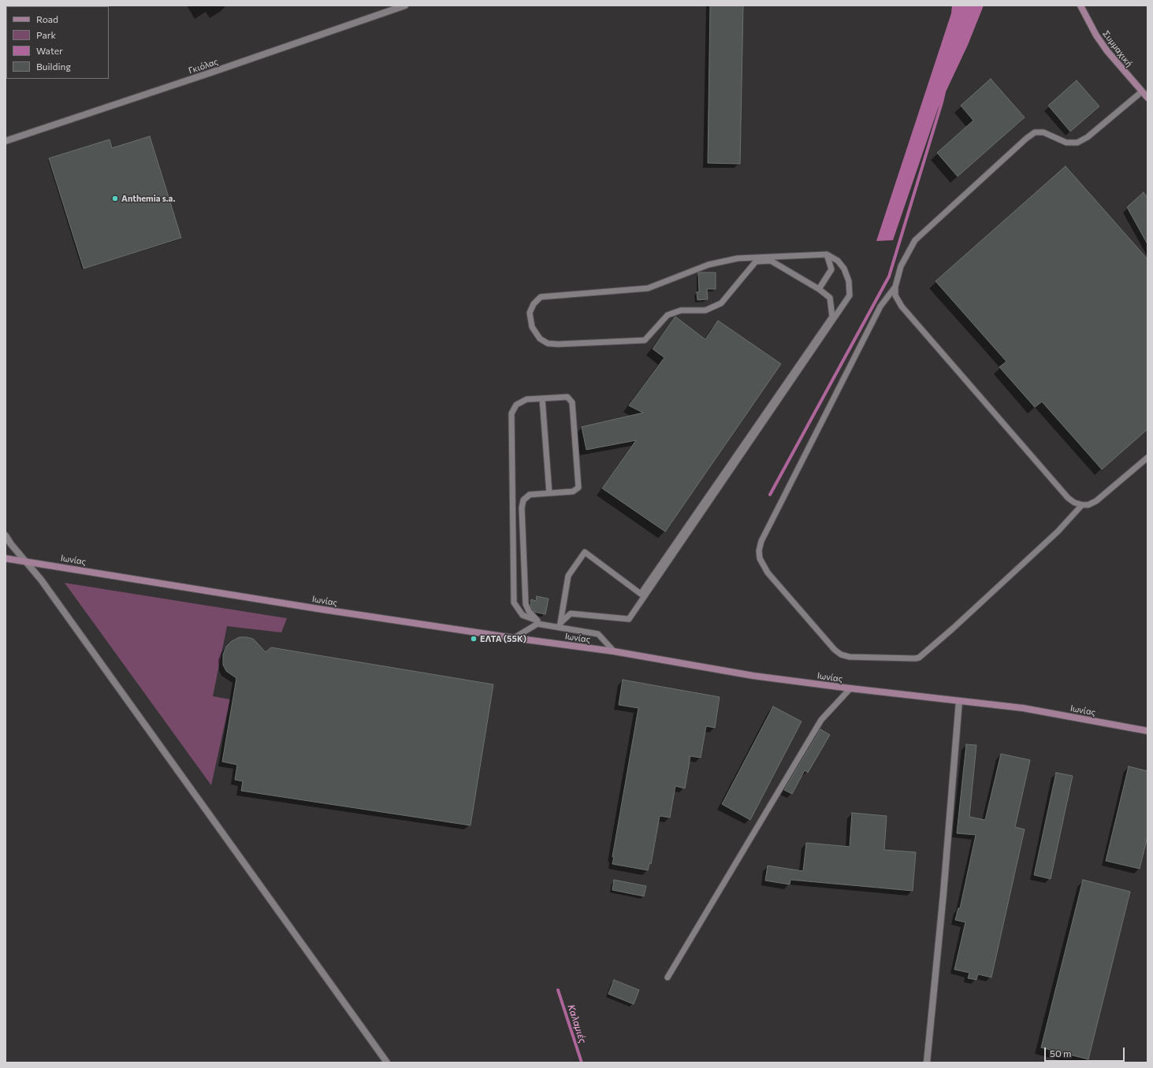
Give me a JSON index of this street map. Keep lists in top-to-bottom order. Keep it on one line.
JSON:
{"streets":{"street":["Συμμαχική","Γκιόλας","Ιωνίας"]},"water":["Καλαμιές"],"places":["Anthemia s.a.","ΕΛΤΑ (55Κ)"],"legend":["Road","Park","Water","Building"],"scale_bar":"50 m"}
